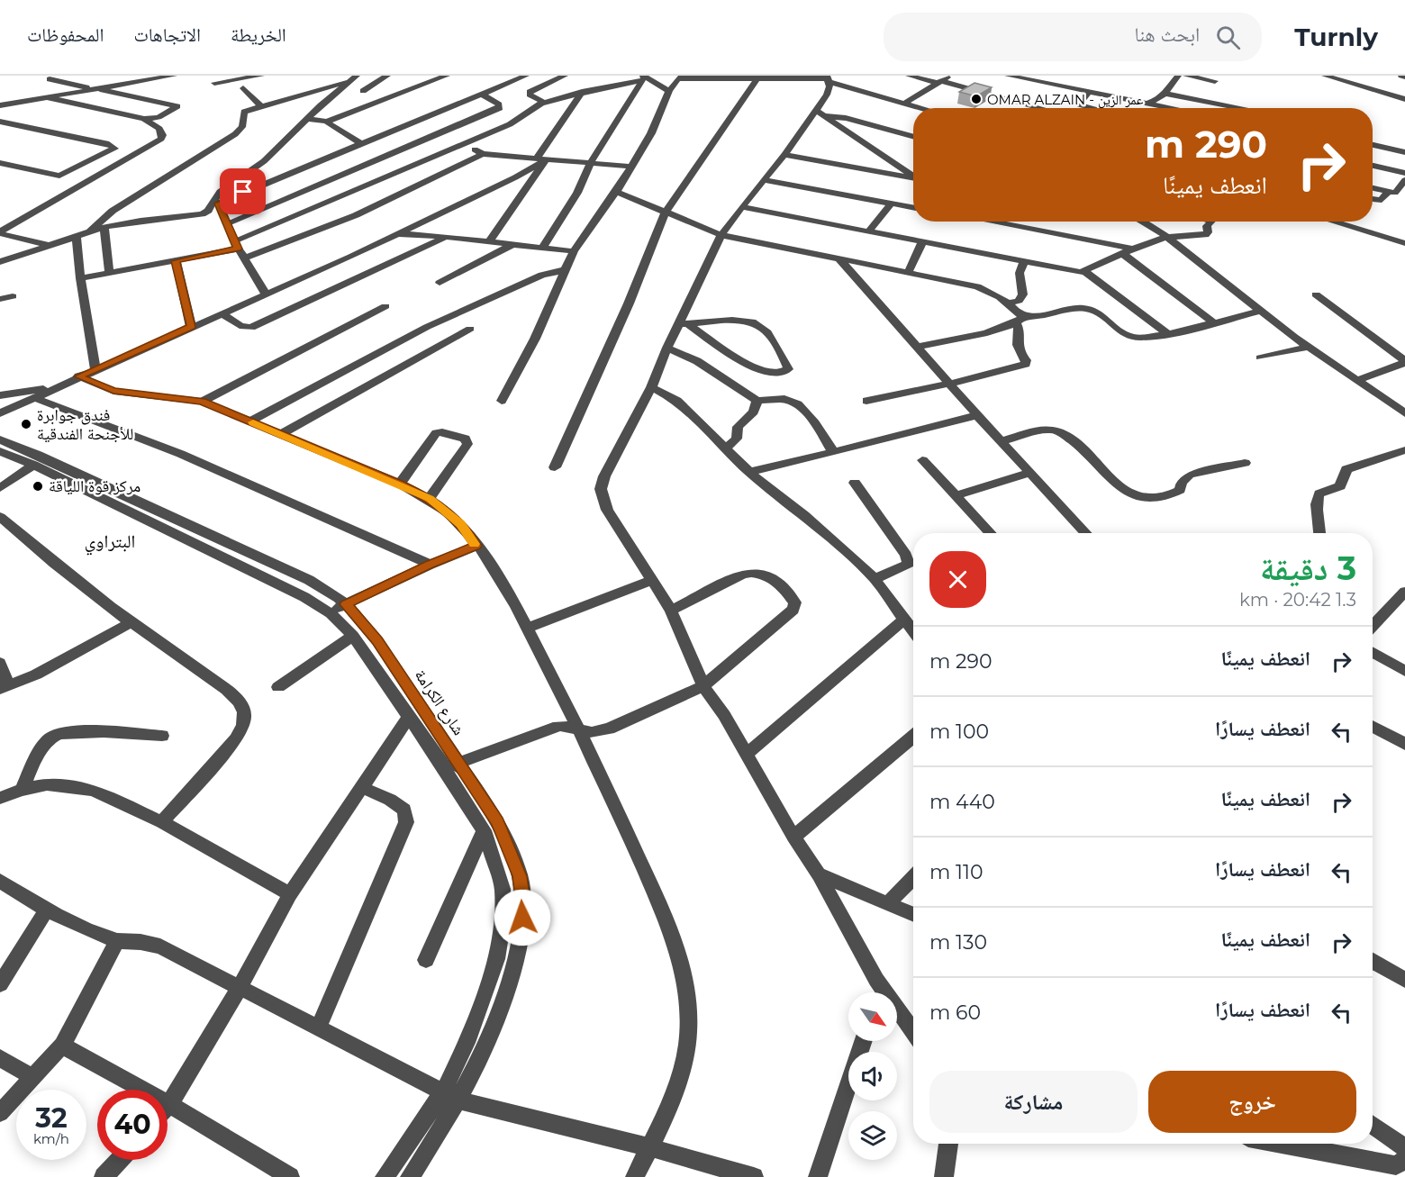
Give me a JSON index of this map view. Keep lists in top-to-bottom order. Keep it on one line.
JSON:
{"streets":{"street":["شارع الكرامة"]},"districts":["البتراوي"],"places":["OMAR ALZAIN - عمر الزين","فندق جوابرة للأجنحة الفندقية","مركز قوة اللياقة"],"north":"bottom right","page":{"header":"Turnly","search":"ابحث هنا","nav":["الخريطة","الاتجاهات","المحفوظات"],"turn":["290 m","انعطف يمينًا"],"heading":["3 دقيقة","1.3 km · 20:42"],"list":[{"name":"انعطف يمينًا","value":"290 m"},{"name":"انعطف يسارًا","value":"100 m"},{"name":"انعطف يمينًا","value":"440 m"},{"name":"انعطف يسارًا","value":"110 m"},{"name":"انعطف يمينًا","value":"130 m"},{"name":"انعطف يسارًا","value":"60 m"}],"buttons":["خروج","مشاركة"],"speed":"32 km/h","limit":"40"}}
